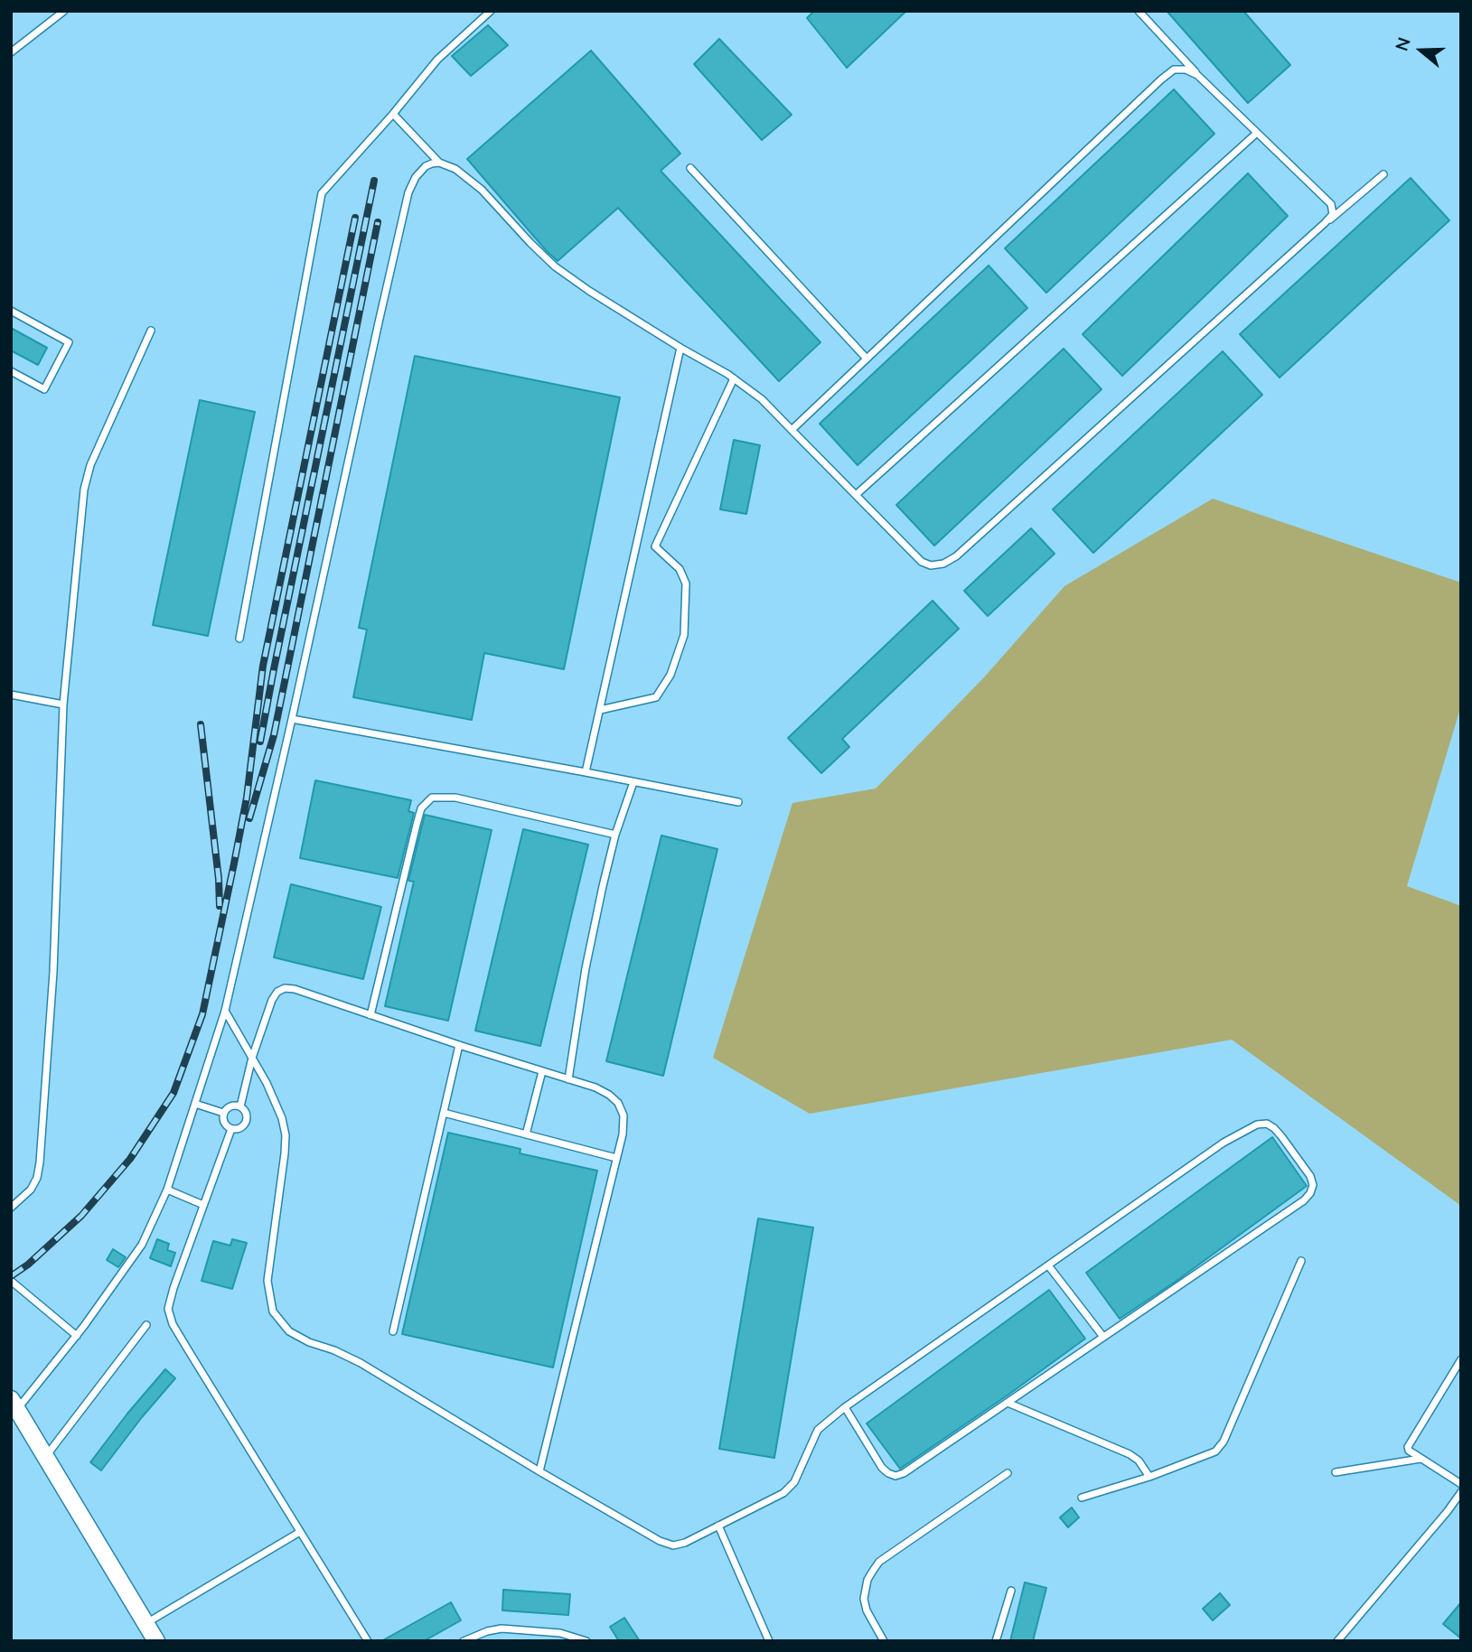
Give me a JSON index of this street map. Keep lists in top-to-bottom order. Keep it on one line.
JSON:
{"north":"left"}
